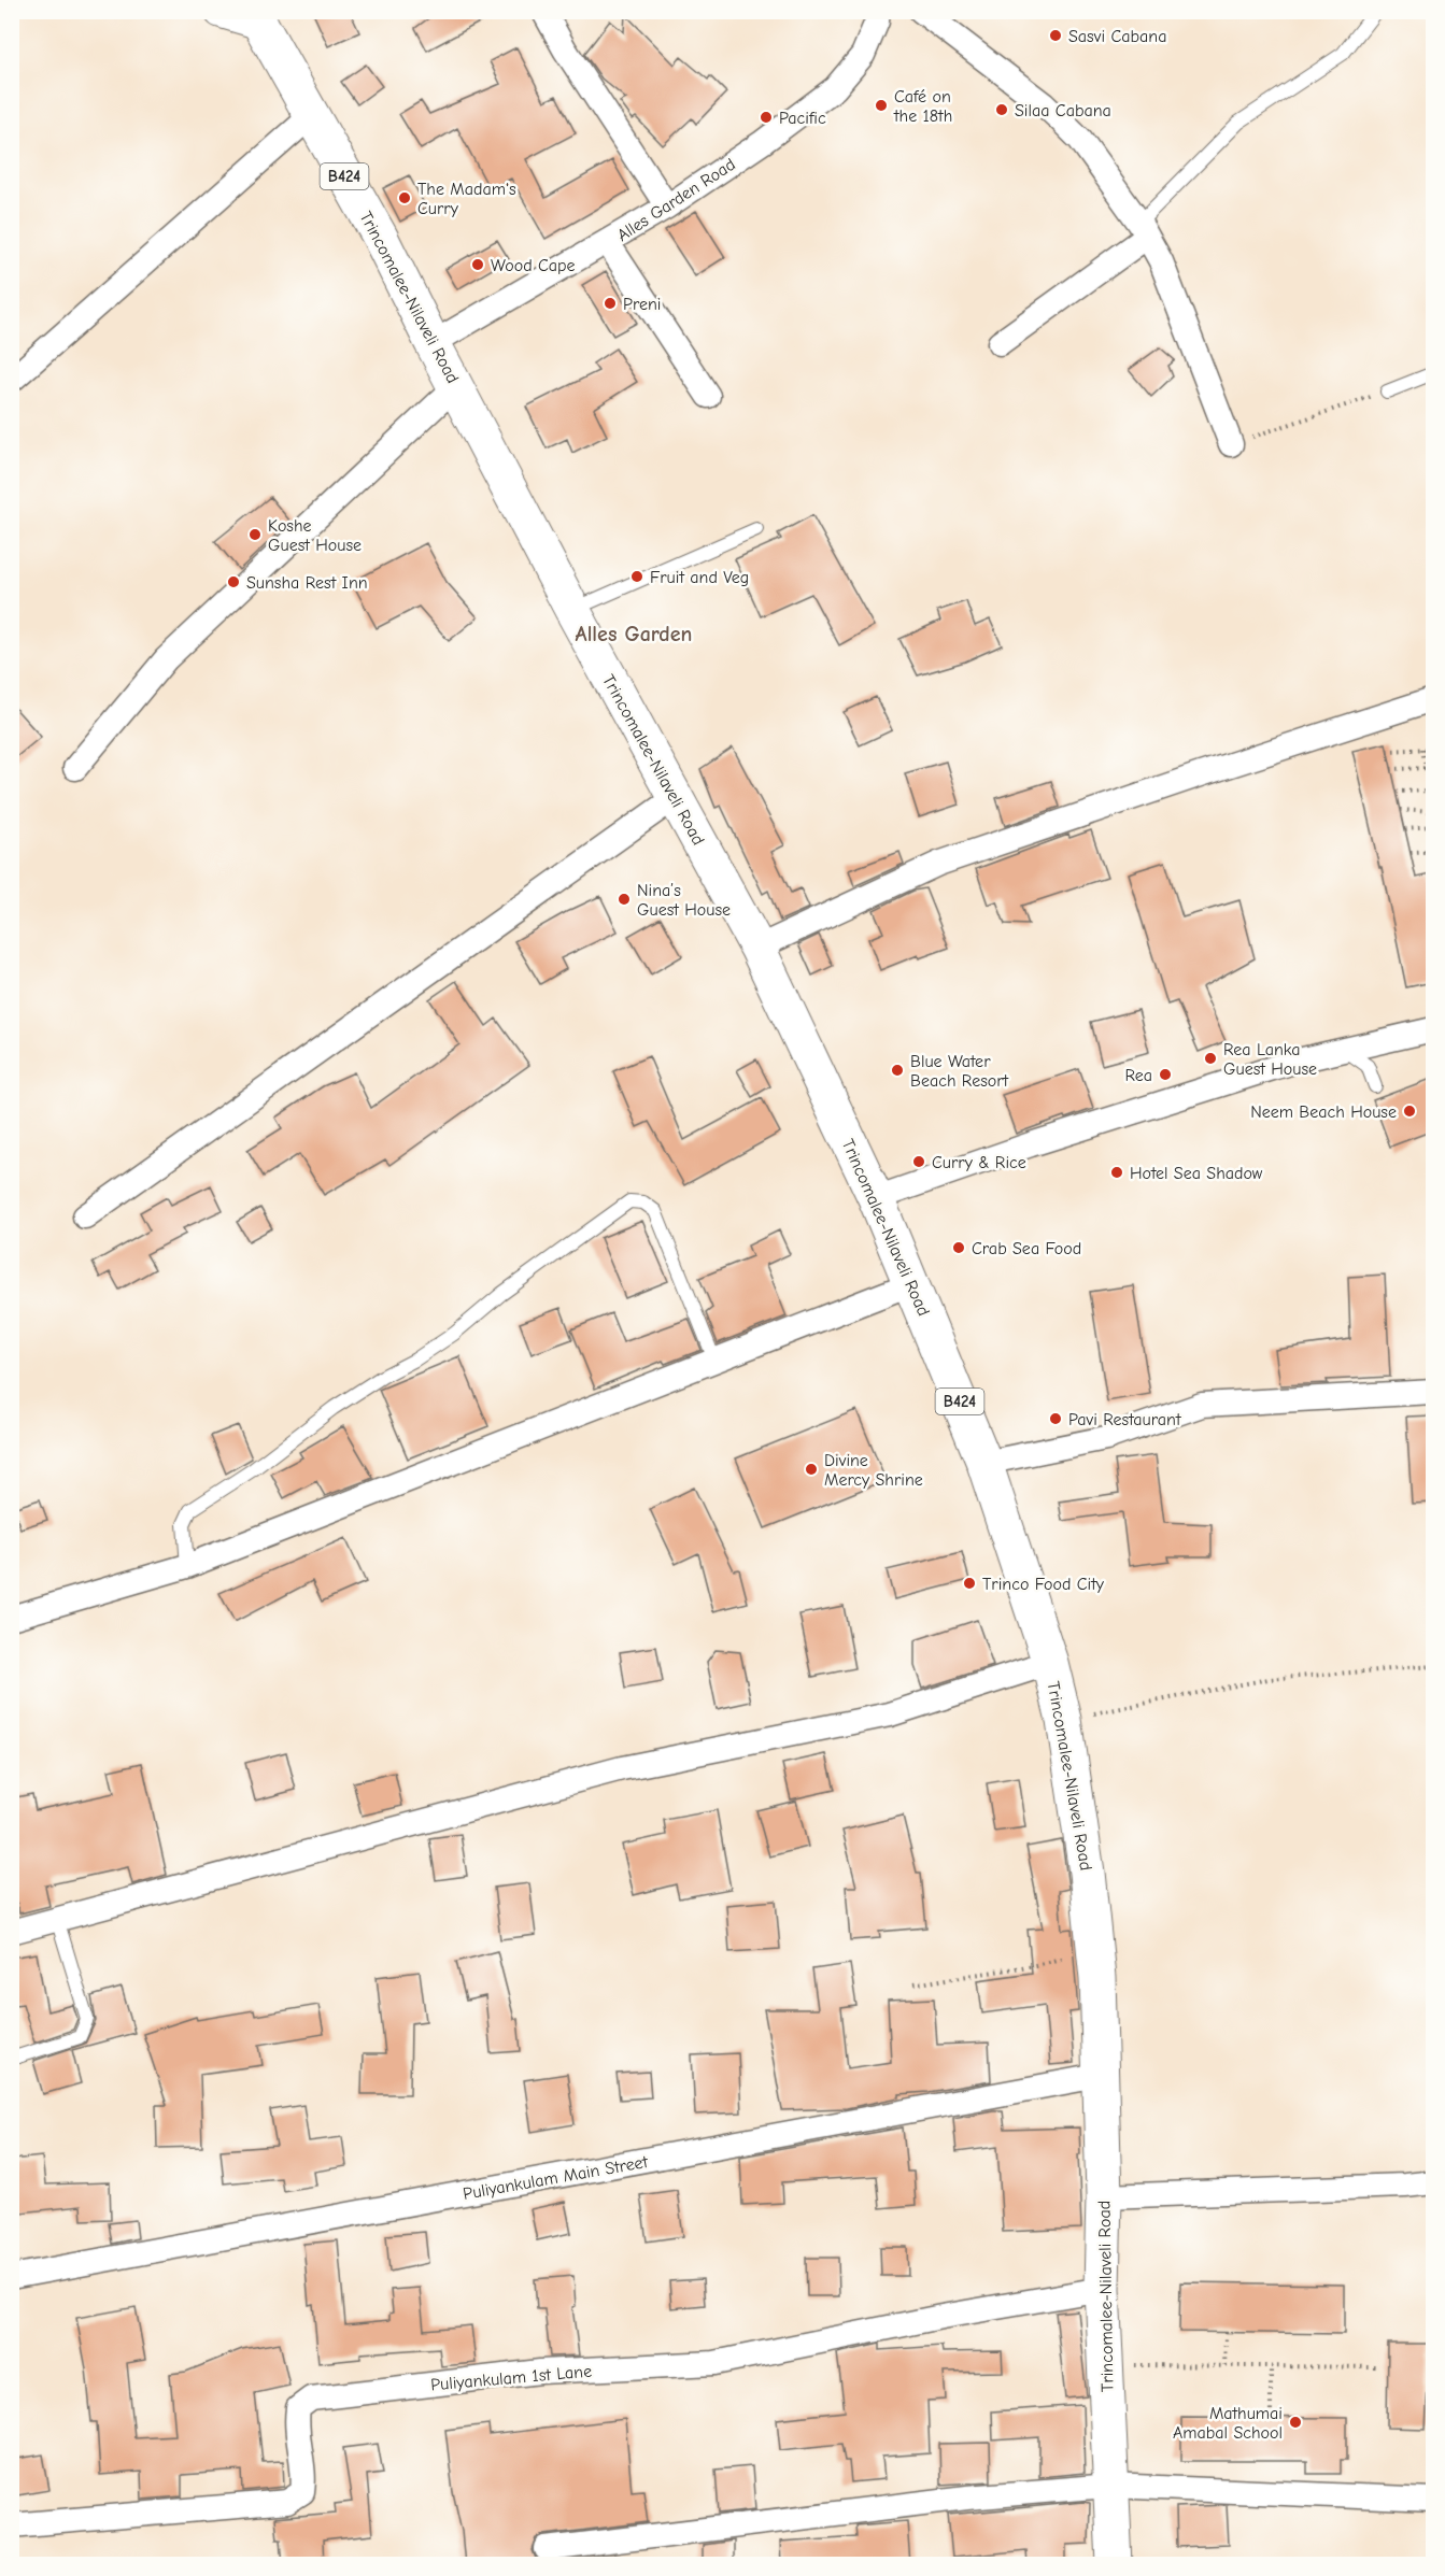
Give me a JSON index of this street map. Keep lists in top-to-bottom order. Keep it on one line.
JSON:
{"streets":{"main road":["B424","Trincomalee-Nilaveli Road"],"street":["Alles Garden Road","Puliyankulam Main Street","Puliyankulam 1st Lane"]},"crossings":[["Alles Garden Road","Trincomalee-Nilaveli Road"],["Trincomalee-Nilaveli Road","Puliyankulam Main Street"],["Trincomalee-Nilaveli Road","Puliyankulam 1st Lane"]],"districts":["Alles Garden"],"places":["Sasvi Cabana","Café on the 18th","Silaa Cabana","Pacific","The Madam's Curry","Wood Cape","Preni","Koshe Guest House","Fruit and Veg","Sunsha Rest Inn","Nina’s Guest House","Rea Lanka Guest House","Blue Water Beach Resort","Rea","Neem Beach House","Curry & Rice","Hotel Sea Shadow","Crab Sea Food","Pavi Restaurant","Divine Mercy Shrine","Trinco Food City","Mathumai Amabal School"]}
